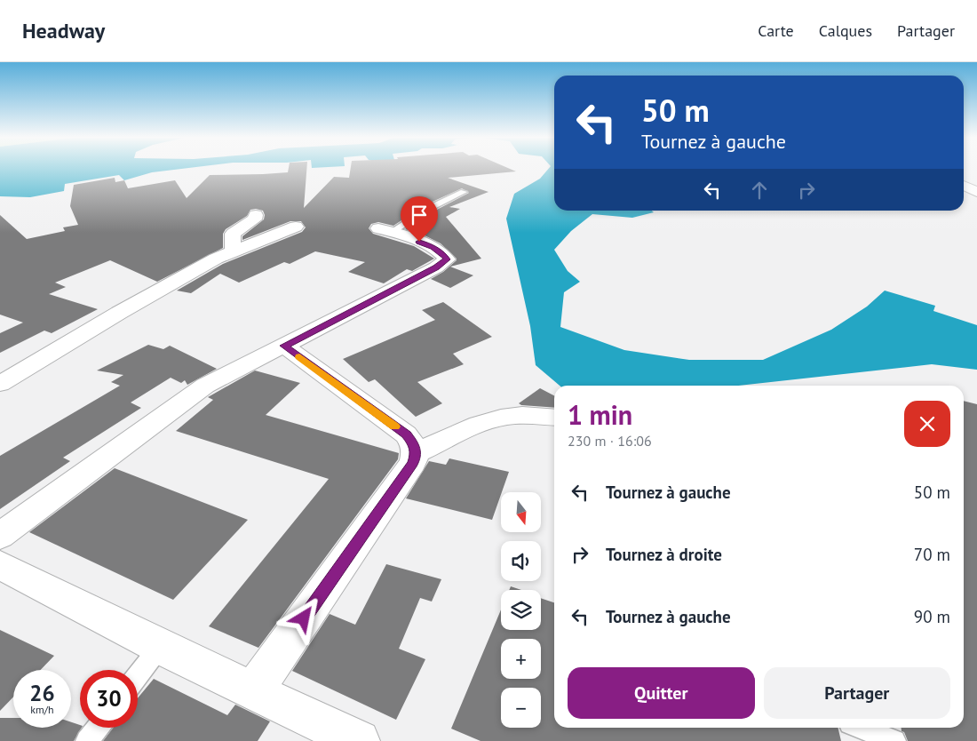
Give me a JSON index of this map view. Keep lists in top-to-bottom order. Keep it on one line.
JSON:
{"north":"bottom","page":{"header":"Headway","nav":["Carte","Calques","Partager"],"turn":["50 m","Tournez à gauche"],"heading":["1 min","230 m · 16:06"],"list":[{"name":"Tournez à gauche","value":"50 m"},{"name":"Tournez à droite","value":"70 m"},{"name":"Tournez à gauche","value":"90 m"}],"map_buttons":["+","−"],"buttons":["Quitter","Partager"],"speed":"26 km/h","limit":"30"}}
